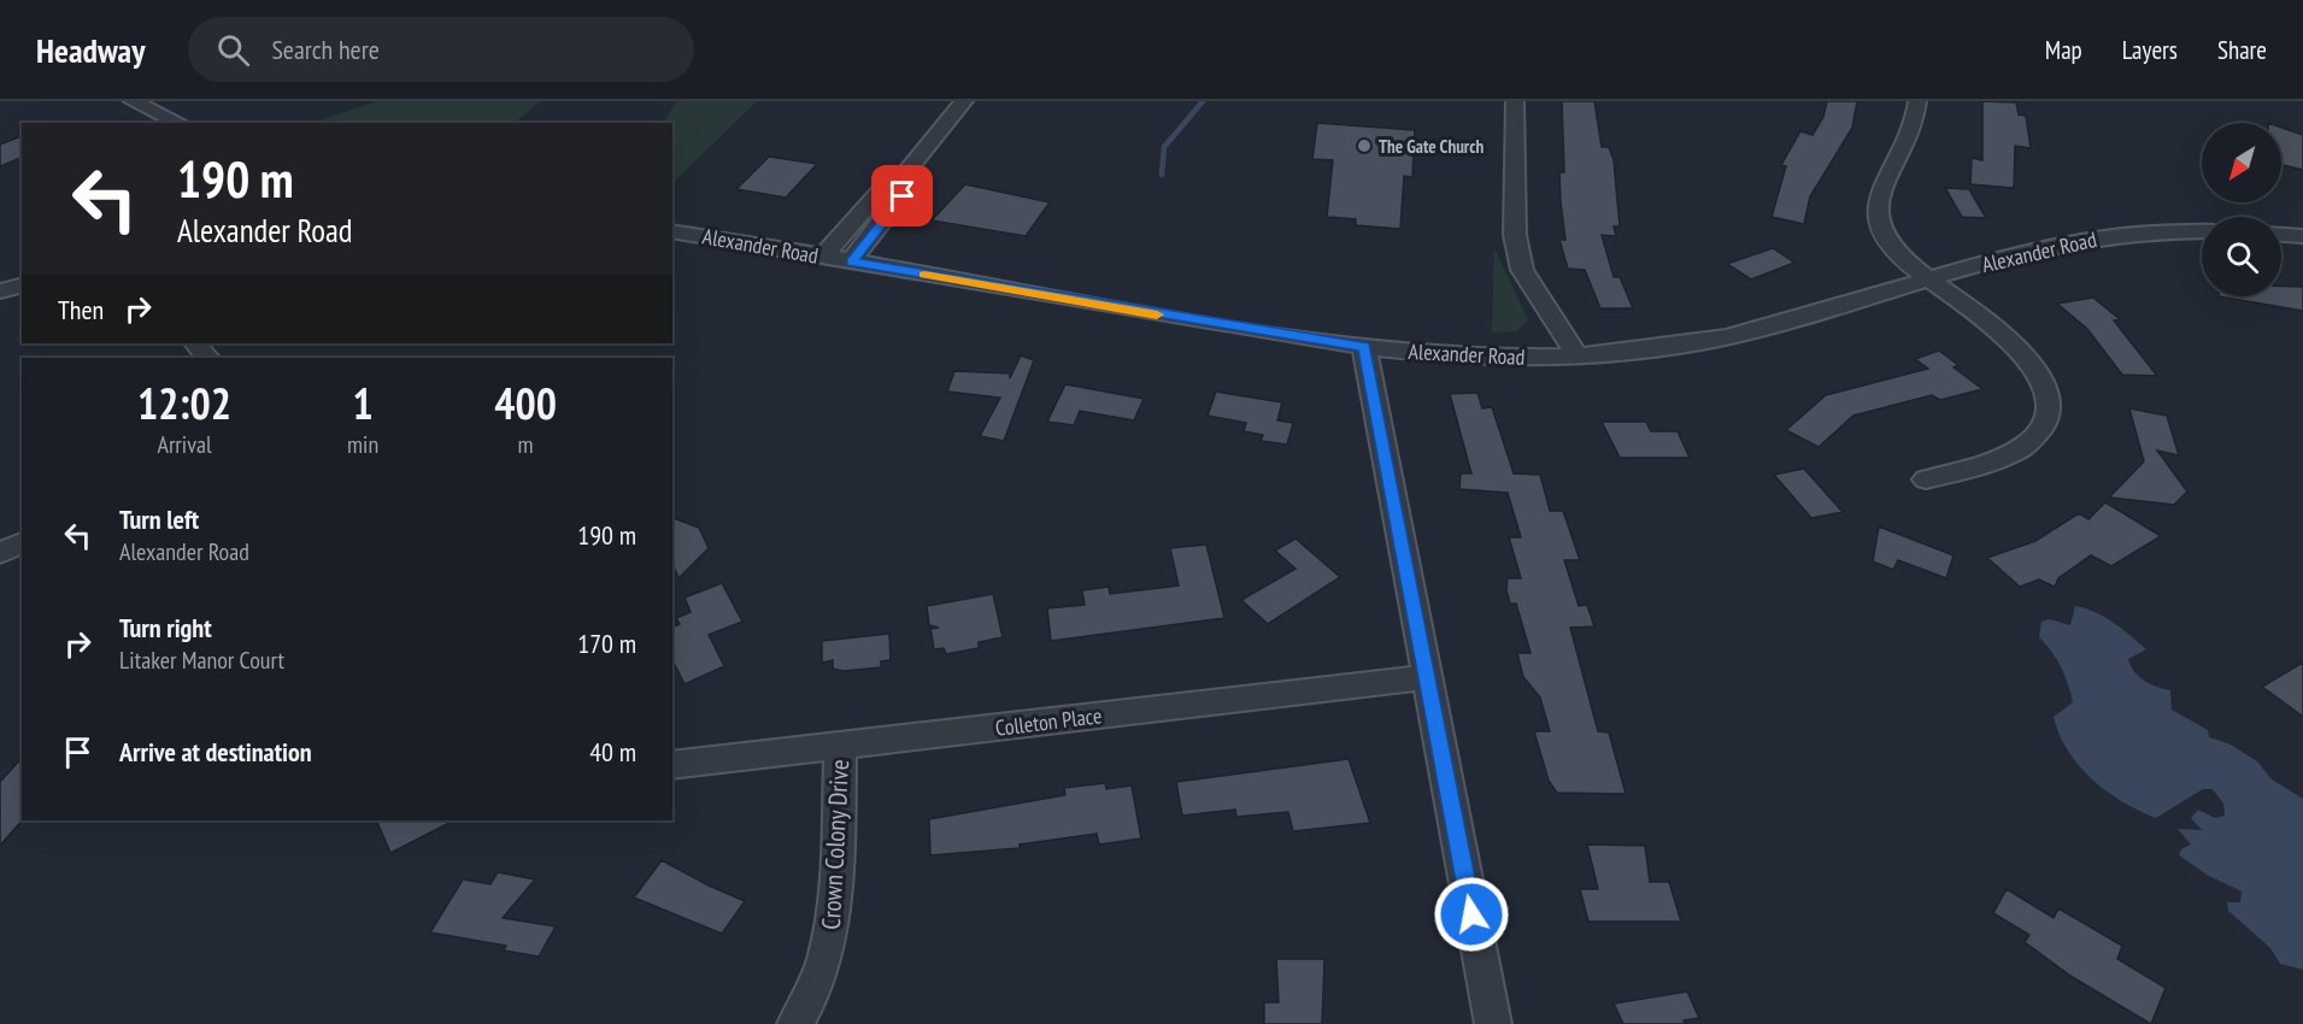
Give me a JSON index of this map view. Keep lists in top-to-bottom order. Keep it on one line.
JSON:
{"streets":{"street":["Alexander Road","Colleton Place","Crown Colony Drive"]},"crossings":[["Colleton Place","Crown Colony Drive"]],"places":["The Gate Church"],"north":"bottom left","page":{"header":"Headway","search":"Search here","nav":["Map","Layers","Share"],"turn":["190 m","Alexander Road"],"then":"Then","eta":["12:02","Arrival","1","min","400","m"],"list":[{"name":"Turn left","note":"Alexander Road","value":"190 m"},{"name":"Turn right","note":"Litaker Manor Court","value":"170 m"},{"name":"Arrive at destination","value":"40 m"}]}}
